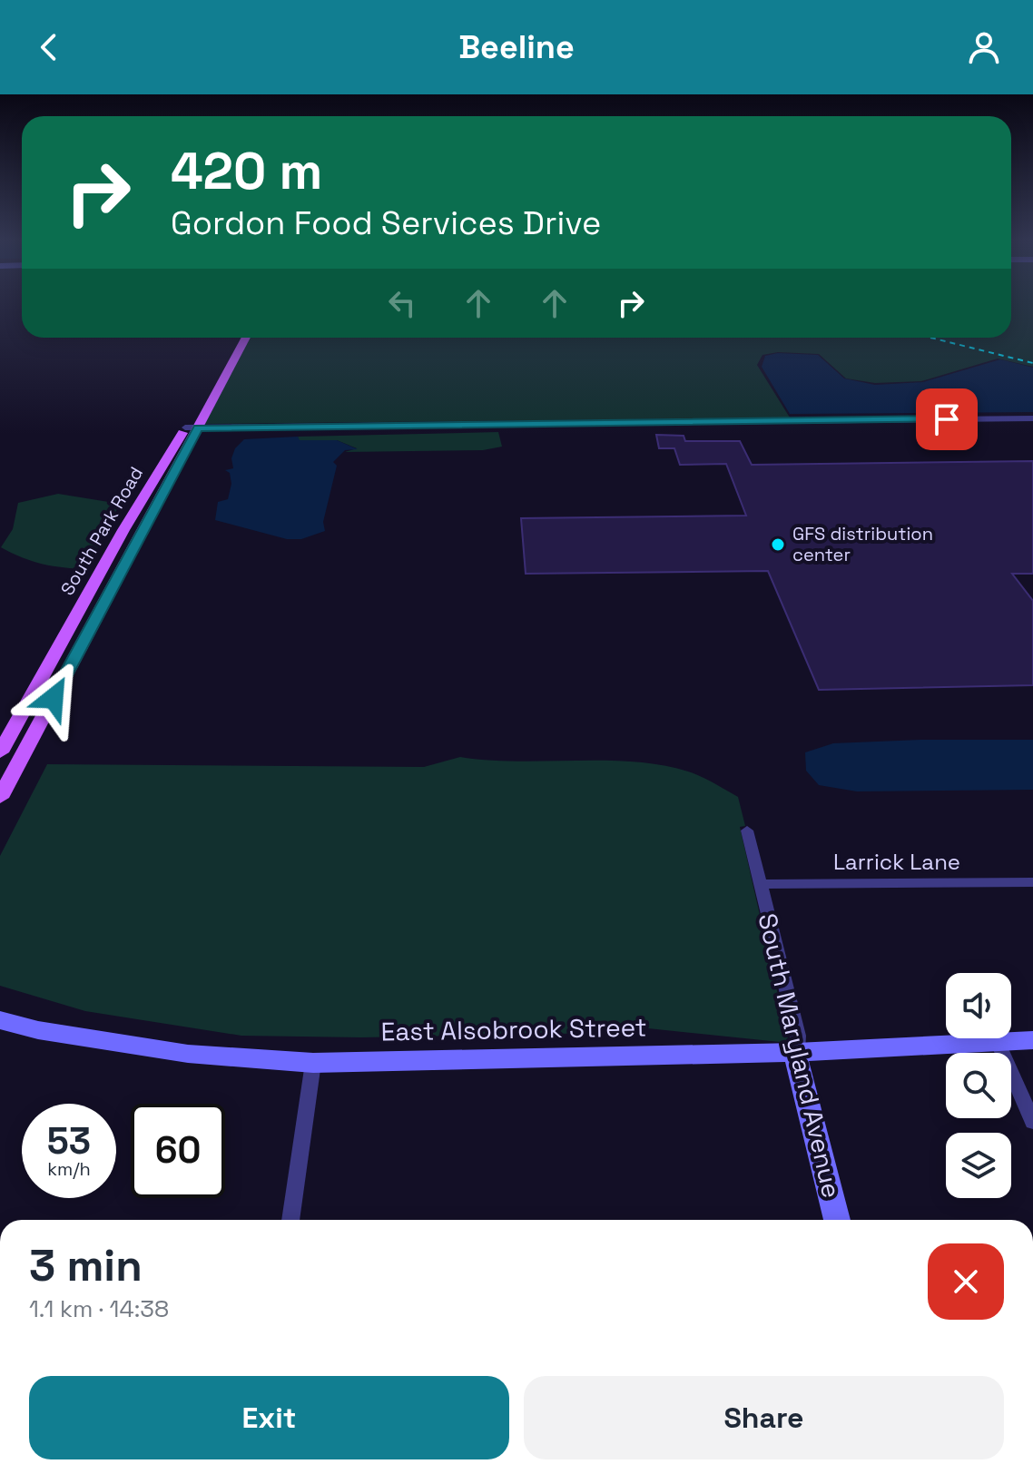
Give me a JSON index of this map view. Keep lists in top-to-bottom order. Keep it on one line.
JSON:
{"streets":{"main road":["South Park Road"],"street":["Larrick Lane","East Alsobrook Street","South Maryland Avenue"]},"crossings":[["Larrick Lane","South Maryland Avenue"],["East Alsobrook Street","South Maryland Avenue"]],"places":["GFS distribution center"],"page":{"header":"Beeline","turn":["420 m","Gordon Food Services Drive"],"speed":"53 km/h","limit":"60","heading":["3 min","1.1 km · 14:38"],"buttons":["Exit","Share"]}}
